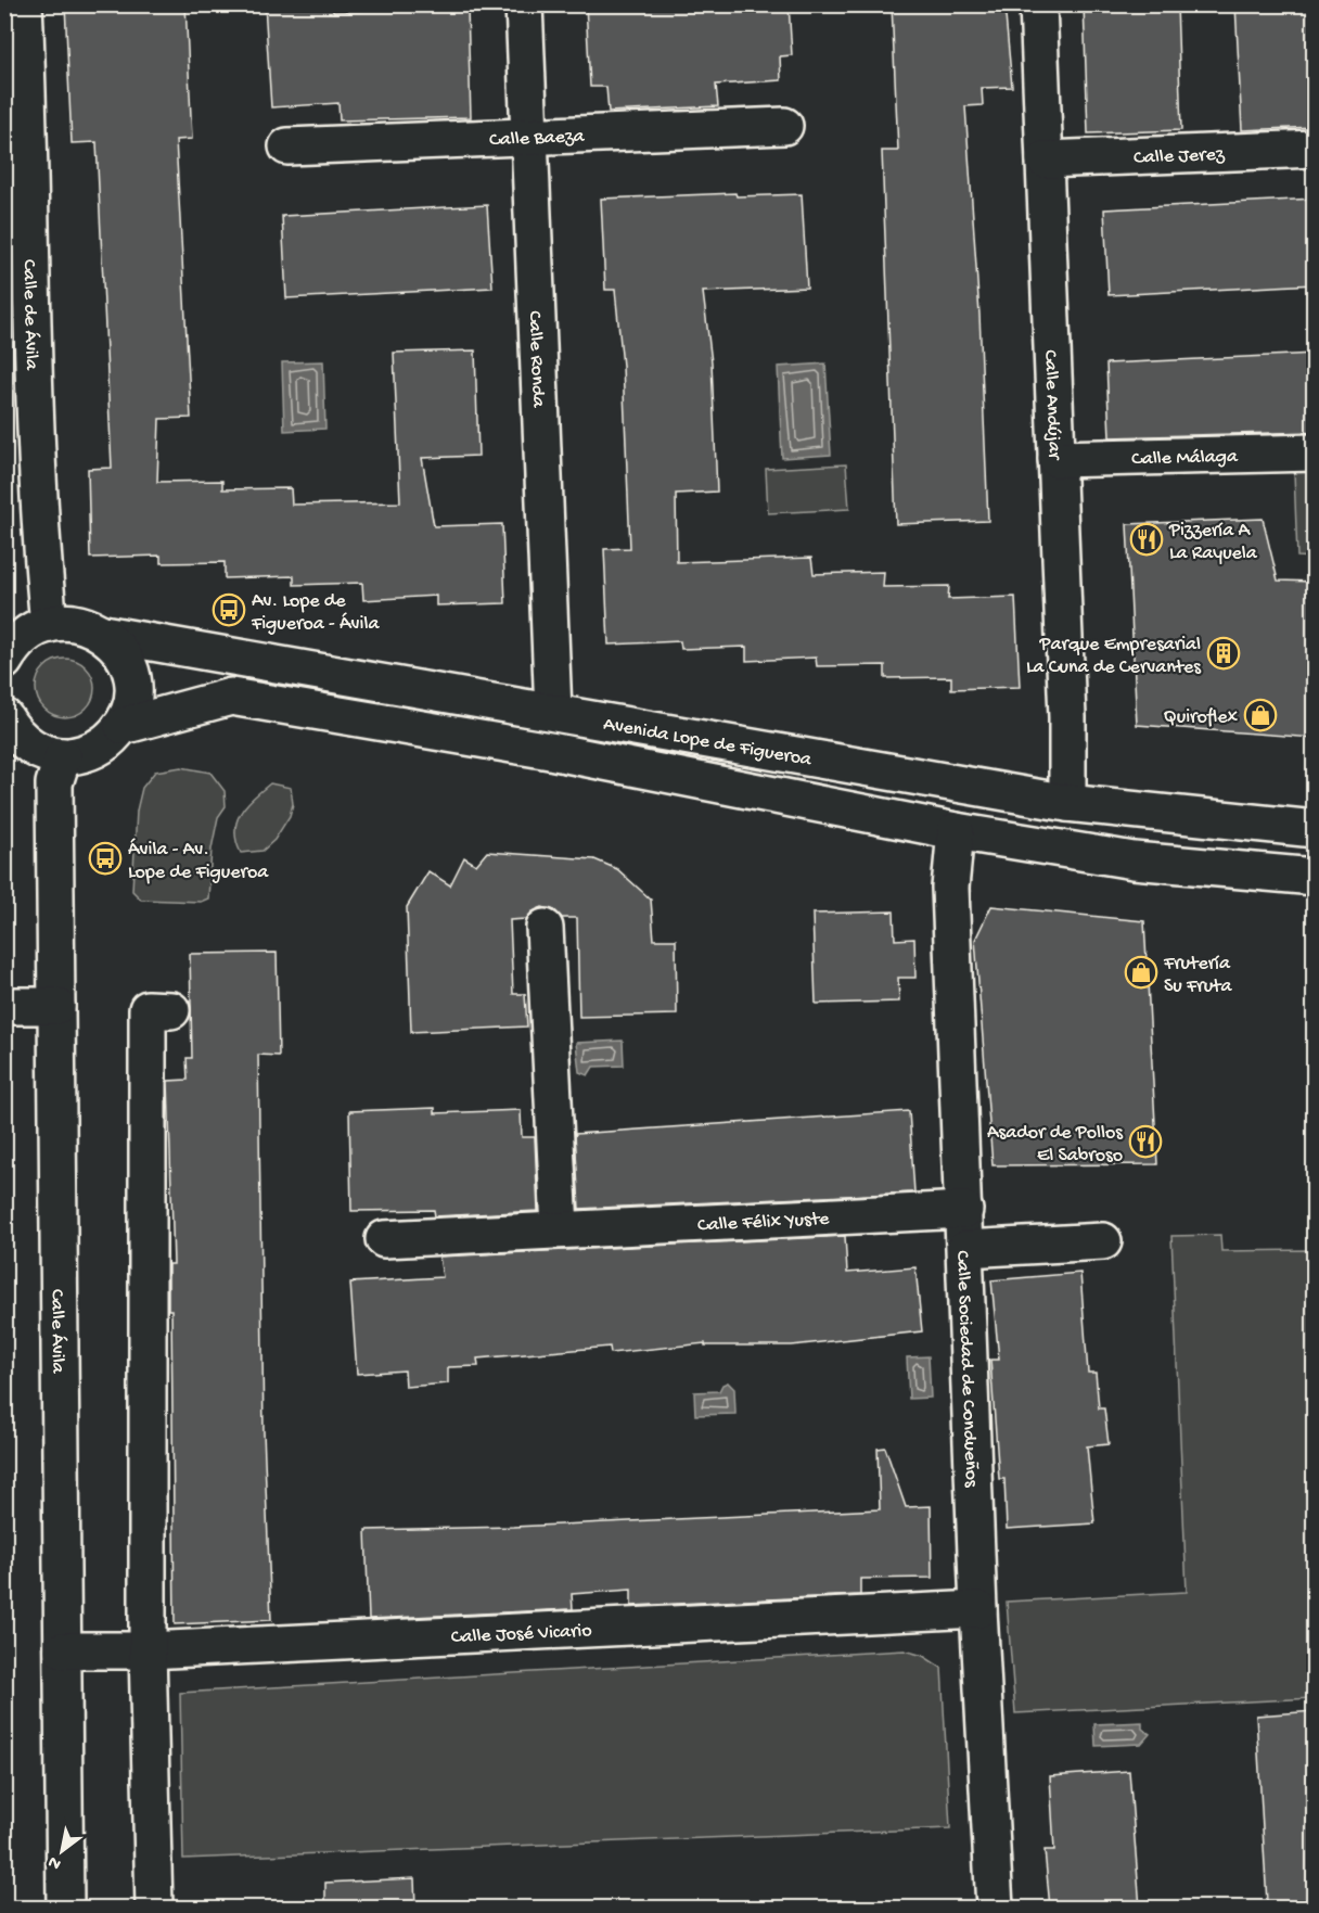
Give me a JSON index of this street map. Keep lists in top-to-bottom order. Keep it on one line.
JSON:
{"streets":{"street":["Calle Baeza","Calle Jerez","Calle de Ávila","Calle Ronda","Calle Andújar","Calle Málaga","Avenida Lope de Figueroa","Calle Félix Yuste","Calle Ávila","Calle Sociedad de Condueños","Calle José Vicario"]},"crossings":[["Calle Baeza","Calle Ronda"],["Calle Jerez","Calle Andújar"],["Calle de Ávila","Avenida Lope de Figueroa"],["Calle Ronda","Avenida Lope de Figueroa"],["Calle Andújar","Calle Málaga"],["Calle Andújar","Avenida Lope de Figueroa"],["Avenida Lope de Figueroa","Calle Sociedad de Condueños"],["Calle Félix Yuste","Calle Sociedad de Condueños"],["Calle Ávila","Calle José Vicario"],["Calle Sociedad de Condueños","Calle José Vicario"]],"places":{"restaurant":["Pizzería A La Rayuela","Asador de Pollos El Sabroso"],"bus stop":["Av. Lope de Figueroa - Ávila","Ávila - Av. Lope de Figueroa"],"building":["Parque Empresarial La Cuna de Cervantes"],"shop":["Quiroflex","Frutería Su Fruta"]},"north":"bottom left"}
